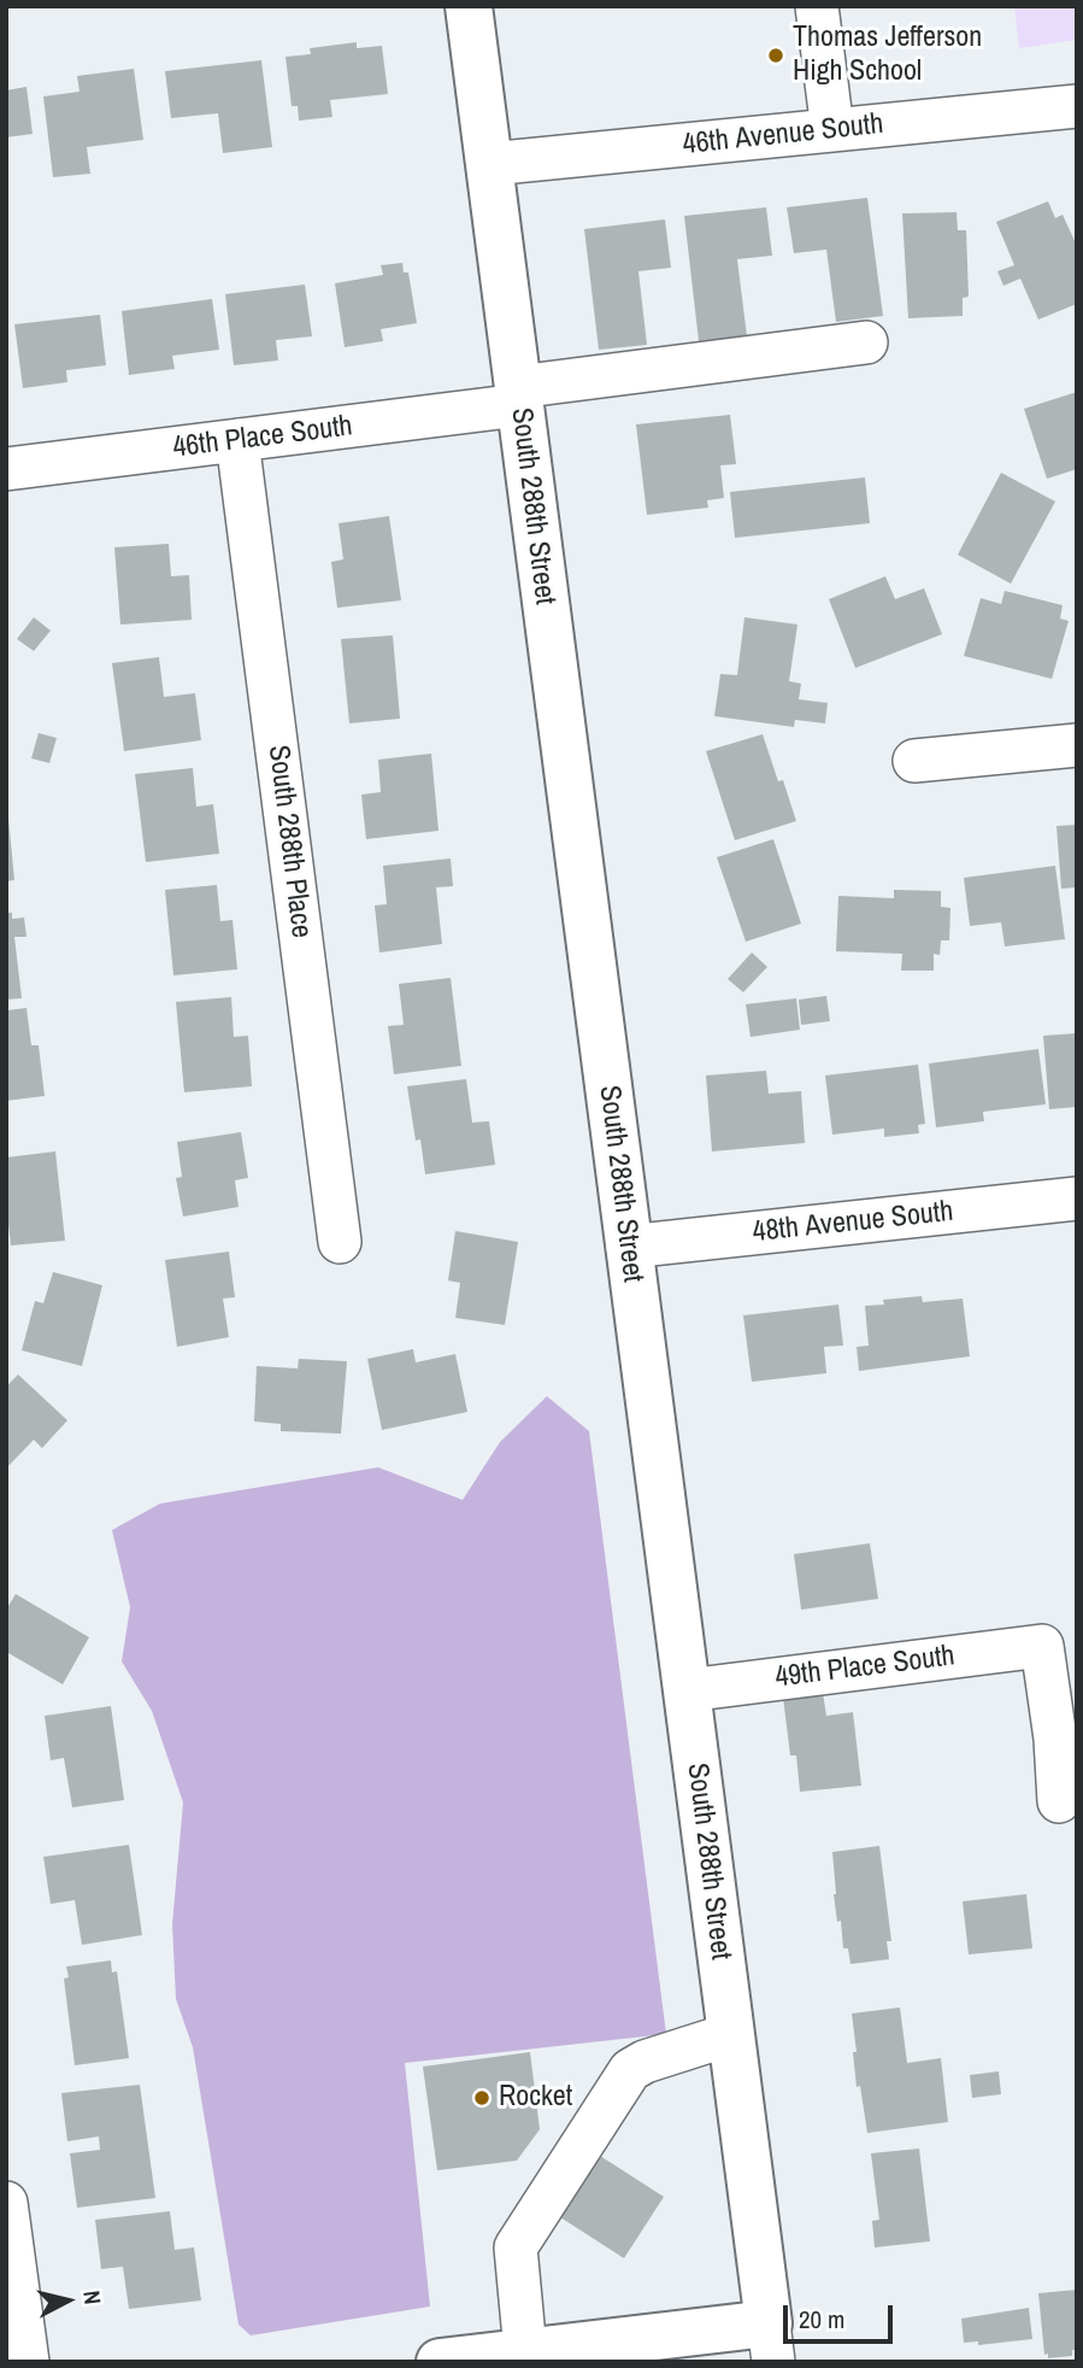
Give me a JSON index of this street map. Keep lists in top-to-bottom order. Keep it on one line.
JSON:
{"streets":{"main road":["South 288th Street"],"street":["46th Avenue South","46th Place South","South 288th Place","48th Avenue South","49th Place South"]},"crossings":[["46th Avenue South","South 288th Street"],["46th Place South","South 288th Street"],["46th Place South","South 288th Place"],["South 288th Street","48th Avenue South"],["South 288th Street","49th Place South"]],"places":["Thomas Jefferson High School","Rocket"],"scale_bar":"20 m","north":"right"}
